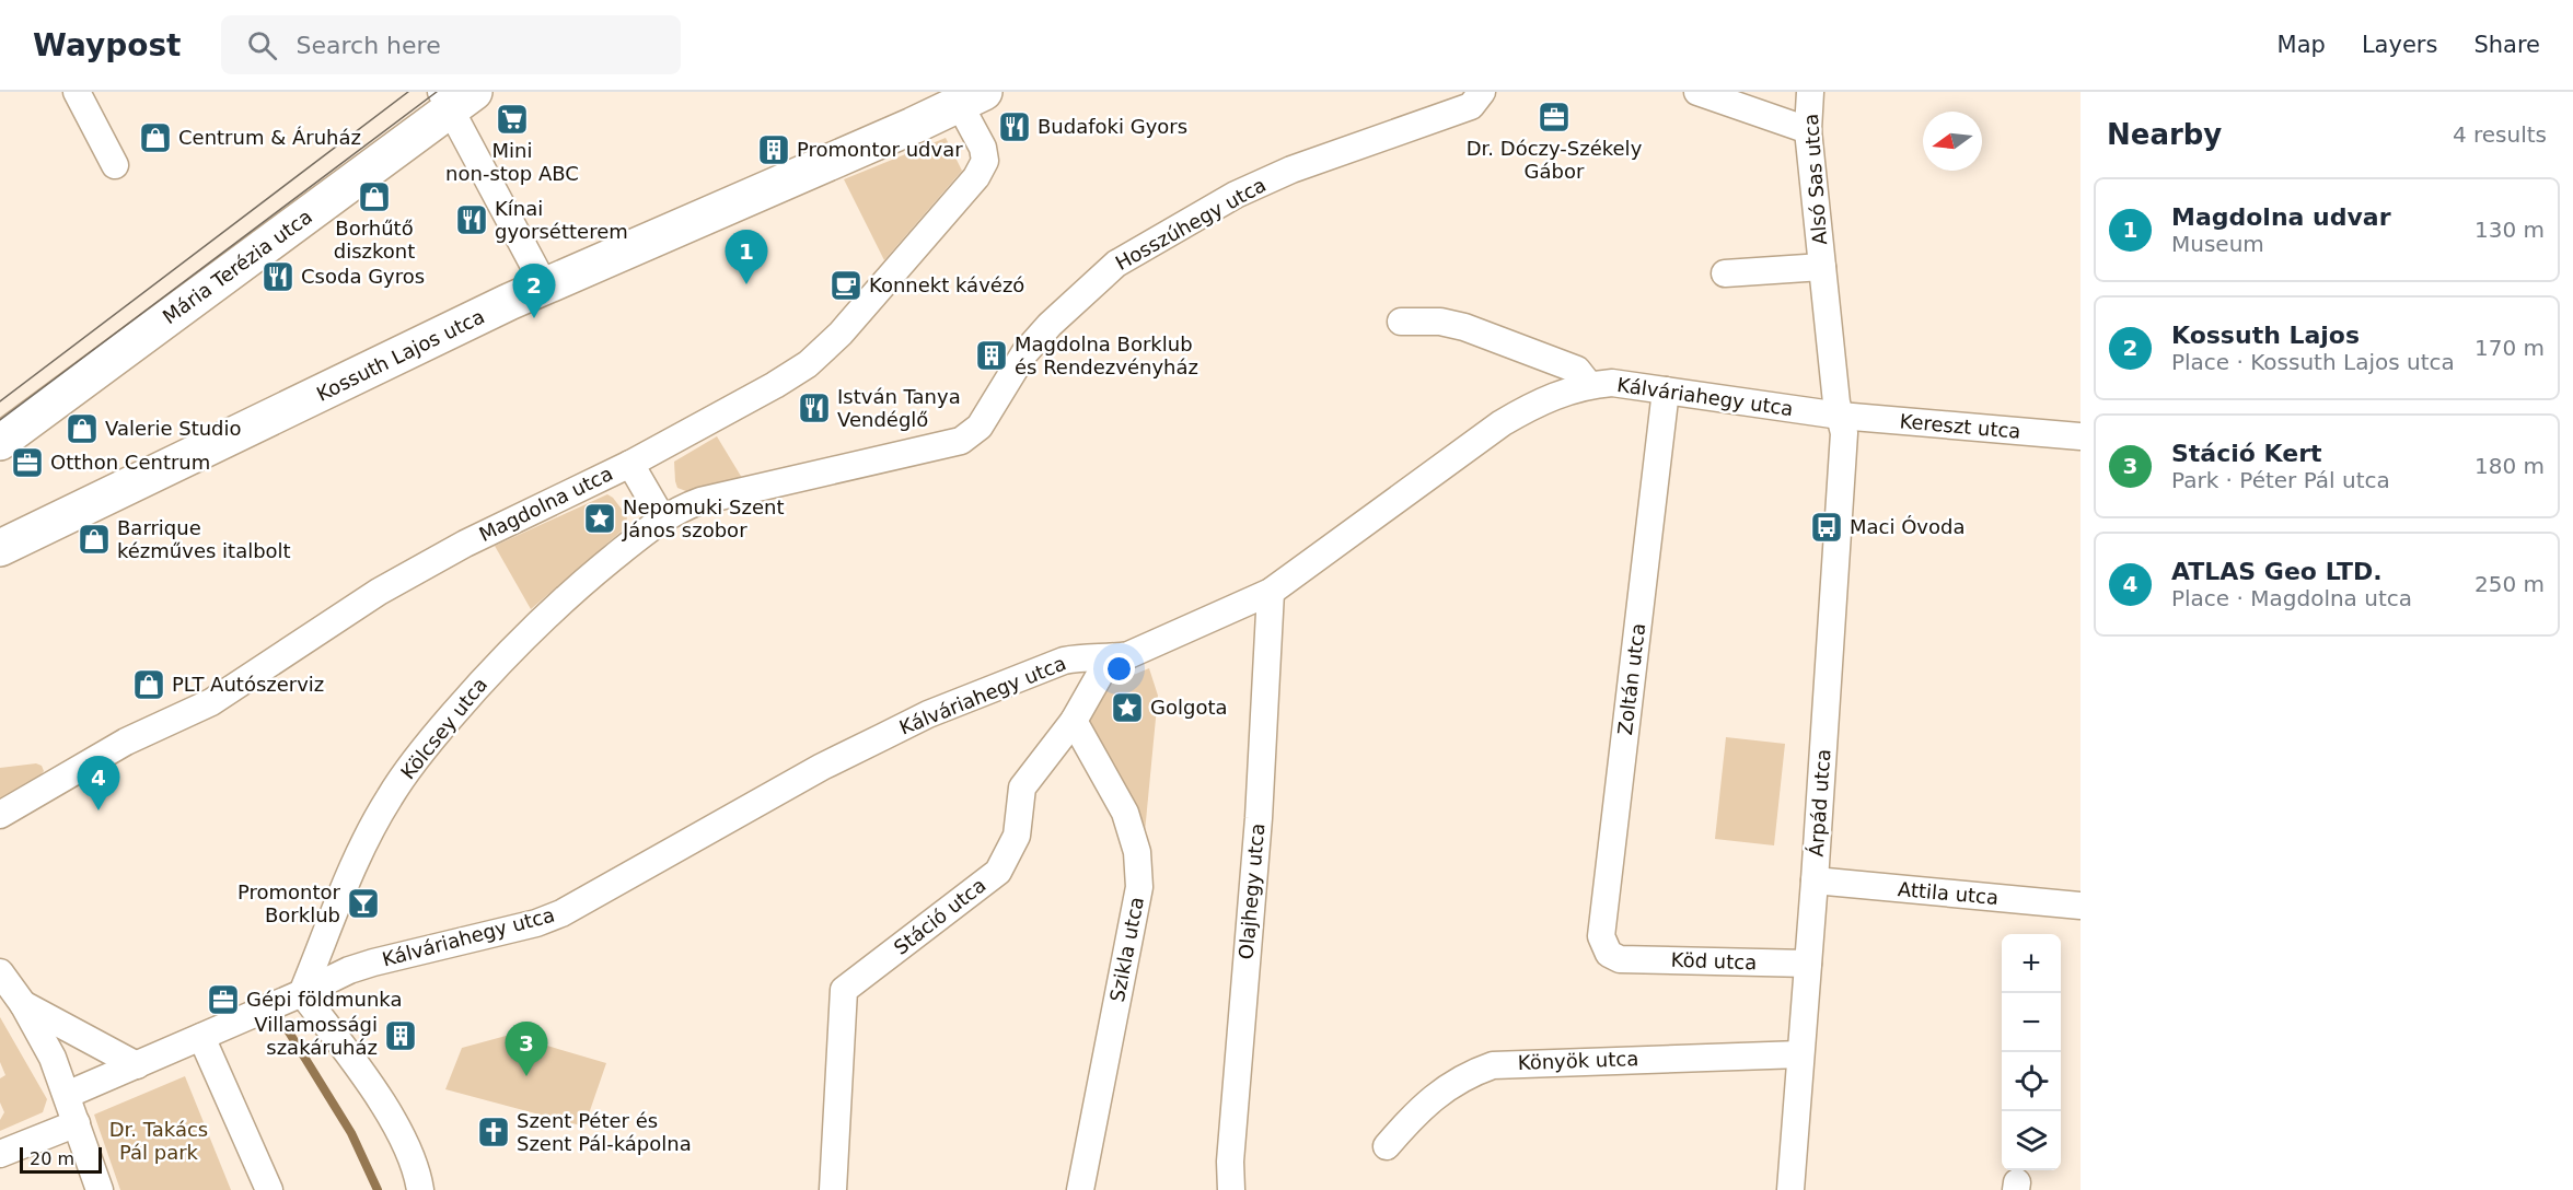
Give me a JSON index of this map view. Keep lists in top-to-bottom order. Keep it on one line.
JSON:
{"streets":{"main road":["Mária Terézia utca","Kossuth Lajos utca"],"street":["Alsó Sas utca","Hosszúhegy utca","Kálváriahegy utca","Kereszt utca","Magdolna utca","Zoltán utca","Kölcsey utca","Árpád utca","Olajhegy utca","Attila utca","Stáció utca","Szikla utca","Köd utca","Könyök utca"]},"crossings":[["Alsó Sas utca","Kálváriahegy utca"],["Alsó Sas utca","Kereszt utca"],["Alsó Sas utca","Árpád utca"],["Hosszúhegy utca","Kölcsey utca"],["Kossuth Lajos utca","Magdolna utca"],["Kálváriahegy utca","Kereszt utca"],["Kálváriahegy utca","Zoltán utca"],["Kálváriahegy utca","Kölcsey utca"],["Kálváriahegy utca","Árpád utca"],["Kálváriahegy utca","Olajhegy utca"],["Kálváriahegy utca","Stáció utca"],["Kereszt utca","Árpád utca"],["Zoltán utca","Köd utca"],["Árpád utca","Attila utca"],["Árpád utca","Köd utca"],["Árpád utca","Könyök utca"],["Stáció utca","Szikla utca"]],"parks":["Dr. Takács Pál park"],"places":{"office":["Dr. Dóczy-Székely Gábor","Otthon Centrum","Gépi földmunka"],"supermarket":["Mini non-stop ABC"],"restaurant":["Budafoki Gyors","Kínai gyorsétterem","Csoda Gyros","István Tanya Vendéglő"],"shop":["Centrum & Áruház","Borhűtő diszkont","Valerie Studio","Barrique kézműves italbolt","PLT Autószerviz"],"building":["Promontor udvar","Magdolna Borklub és Rendezvényház","Villamossági szakáruház"],"cafe":["Konnekt kávézó"],"place":["Nepomuki Szent János szobor","Golgota"],"bus stop":["Maci Óvoda"],"bar":["Promontor Borklub"],"church":["Szent Péter és Szent Pál-kápolna"]},"scale_bar":"20 m","north":"left","page":{"header":"Waypost","search":"Search here","nav":["Map","Layers","Share"],"heading":["Nearby","4 results"],"list":[{"mark":"1","name":"Magdolna udvar","note":"Museum","value":"130 m"},{"mark":"2","name":"Kossuth Lajos","note":"Place · Kossuth Lajos utca","value":"170 m"},{"mark":"3","name":"Stáció Kert","note":"Park · Péter Pál utca","value":"180 m"},{"mark":"4","name":"ATLAS Geo LTD.","note":"Place · Magdolna utca","value":"250 m"}],"pins":["1","2","4","3"],"map_buttons":["+","−"],"scale":"20 m"}}
